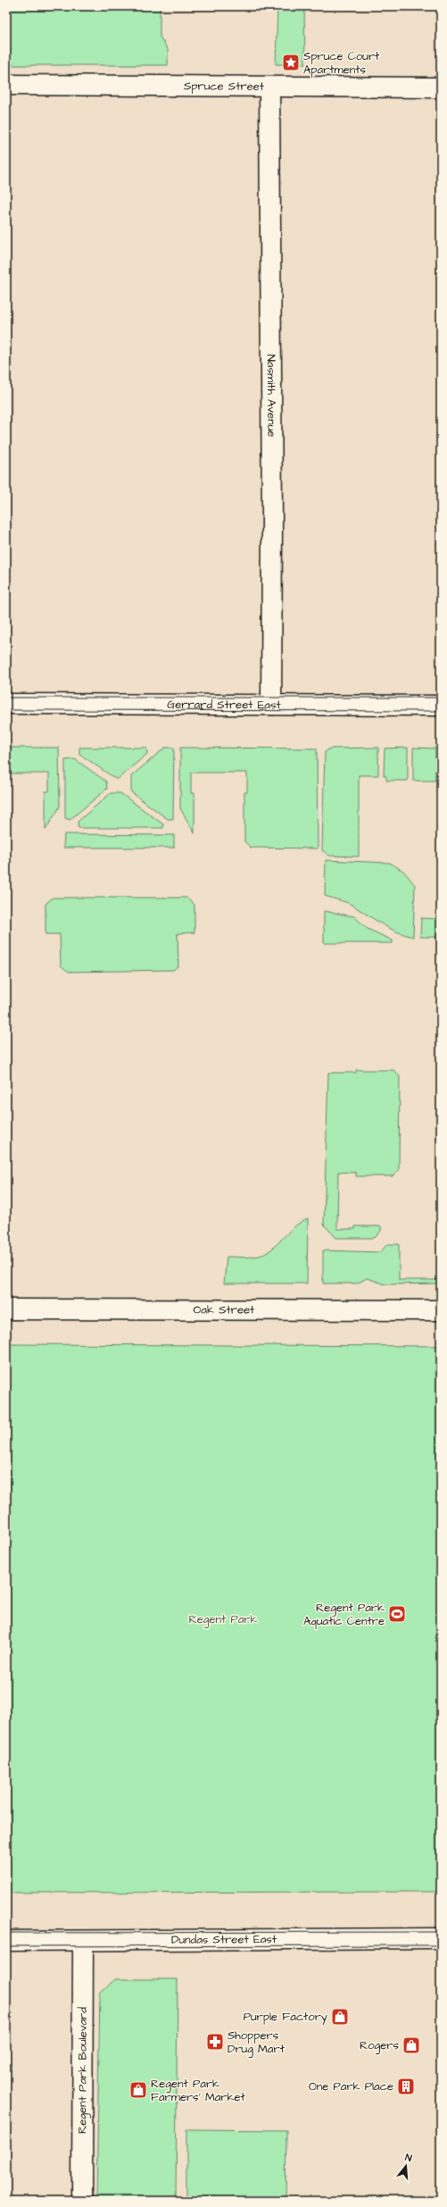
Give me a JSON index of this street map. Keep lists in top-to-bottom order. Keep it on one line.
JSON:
{"streets":{"street":["Spruce Street","Nasmith Avenue","Gerrard Street East","Oak Street","Dundas Street East","Regent Park Boulevard"]},"crossings":[["Spruce Street","Nasmith Avenue"],["Nasmith Avenue","Gerrard Street East"],["Dundas Street East","Regent Park Boulevard"]],"parks":["Regent Park"],"places":{"place":["Spruce Court Apartments"],"sports":["Regent Park Aquatic Centre"],"shop":["Purple Factory","Rogers","Regent Park Farmers' Market"],"pharmacy":["Shoppers Drug Mart"],"building":["One Park Place"]},"north":"top"}
